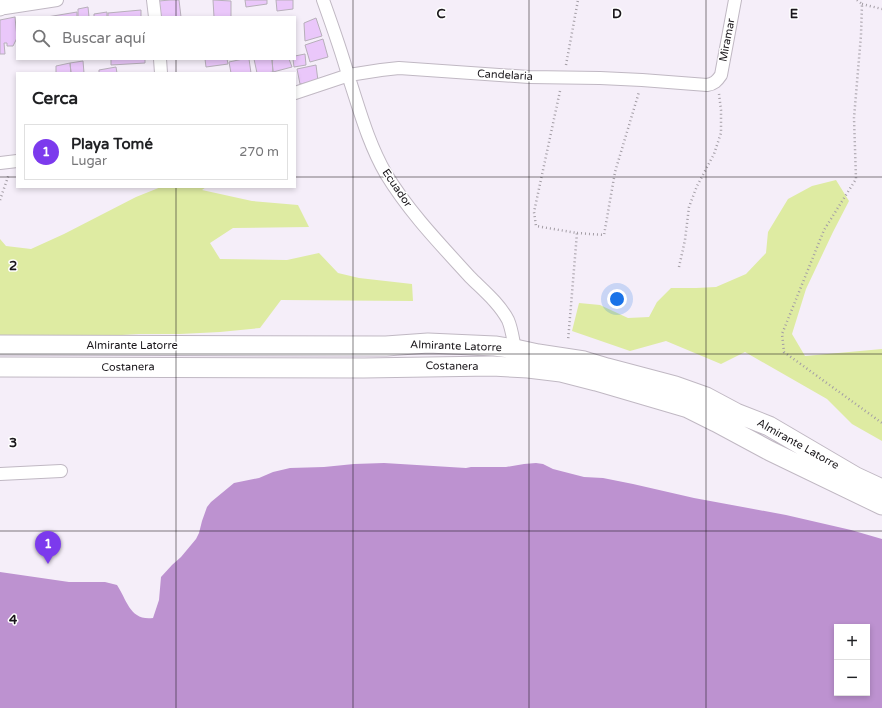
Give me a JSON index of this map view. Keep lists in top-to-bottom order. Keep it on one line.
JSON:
{"streets":{"main road":["Almirante Latorre"],"street":["Miramar","Candelaria","Ecuador"]},"crossings":[["Miramar","Candelaria"],["Candelaria","Ecuador"],["Ecuador","Almirante Latorre"]],"page":{"search":"Buscar aquí","heading":"Cerca","list":[{"mark":"1","name":"Playa Tomé","note":"Lugar","value":"270 m"}],"pins":"1","map_buttons":["+","−"]},"grid":{"columns":["C","D","E"],"rows":["2","3","4"]}}
